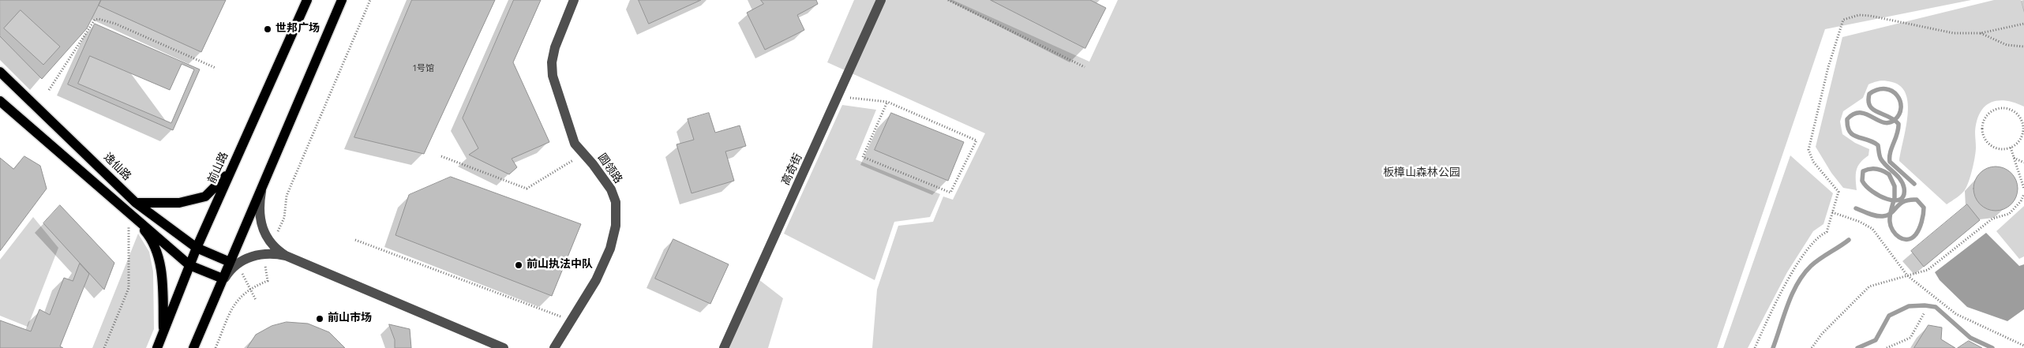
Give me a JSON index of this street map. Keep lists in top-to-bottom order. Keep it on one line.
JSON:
{"streets":{"main road":["逸仙路","前山路"],"lane":["圆领路","高奇街"]},"crossings":[["逸仙路","前山路"]],"parks":["板樟山森林公园"],"places":["世邦广场","前山执法中队","前山市场"],"house_numbers":["1号馆"]}
